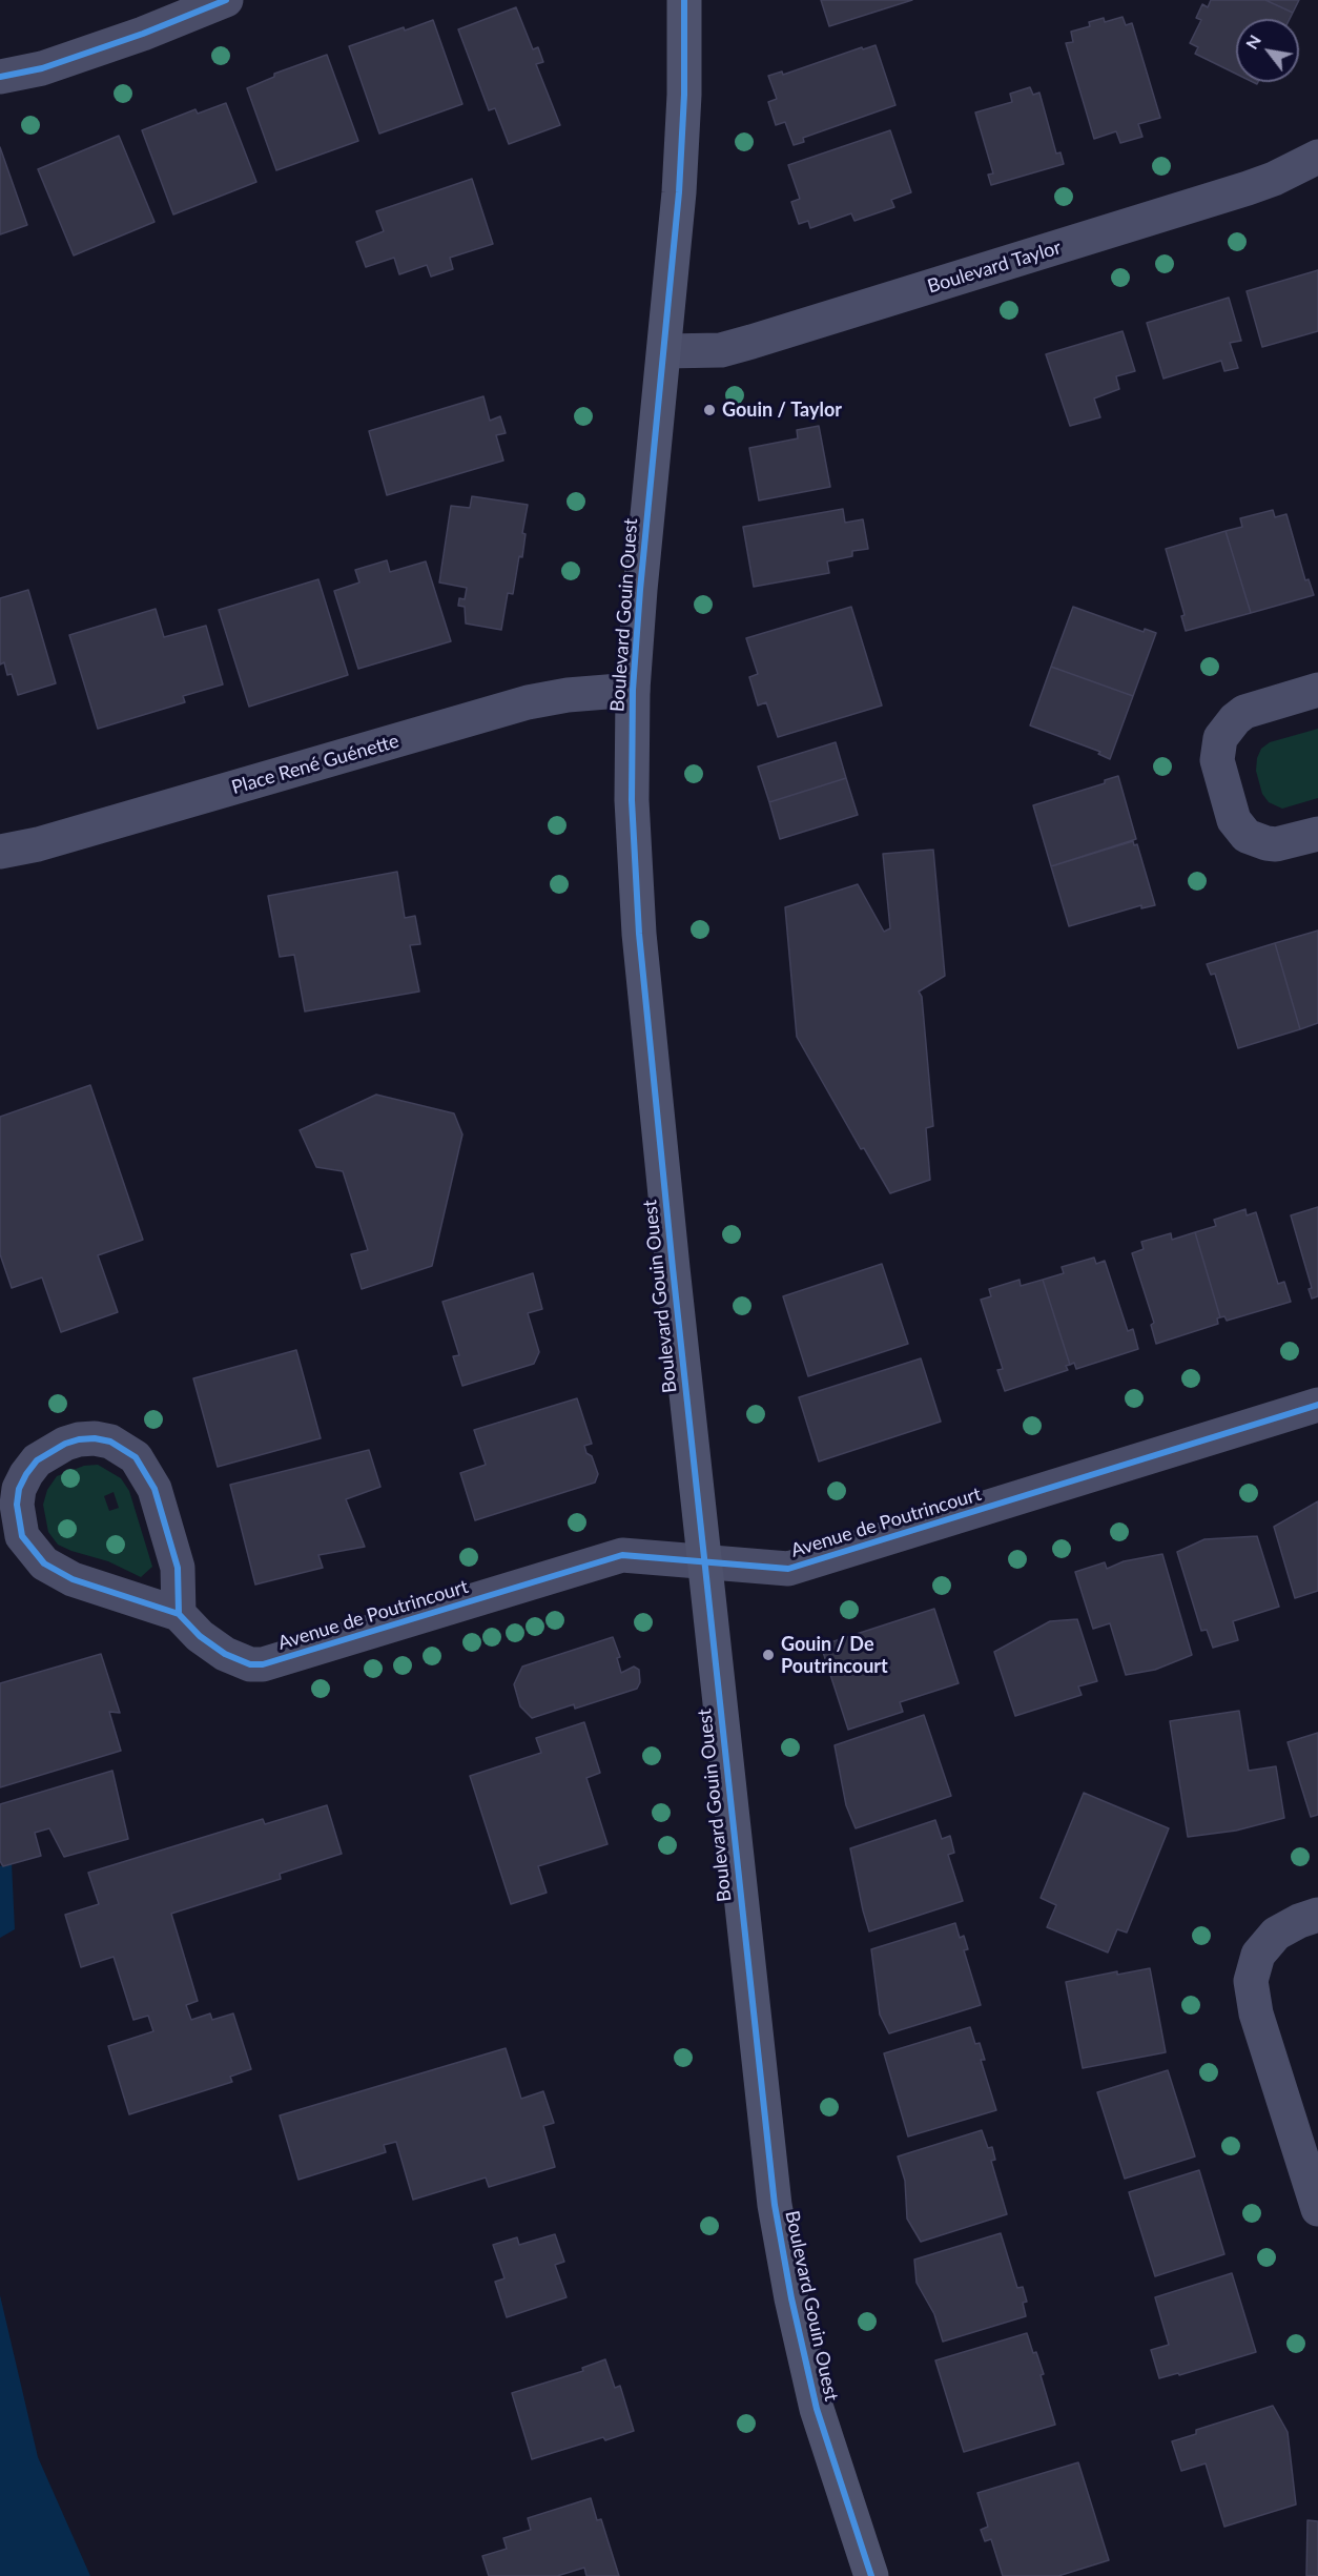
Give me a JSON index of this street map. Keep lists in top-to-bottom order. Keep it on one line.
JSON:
{"streets":{"street":["Boulevard Taylor","Boulevard Gouin Ouest","Place René Guénette","Avenue de Poutrincourt"]},"crossings":[["Boulevard Taylor","Boulevard Gouin Ouest"],["Boulevard Gouin Ouest","Place René Guénette"],["Boulevard Gouin Ouest","Avenue de Poutrincourt"]],"places":["Gouin / Taylor","Gouin / De Poutrincourt"],"north":"top left"}
